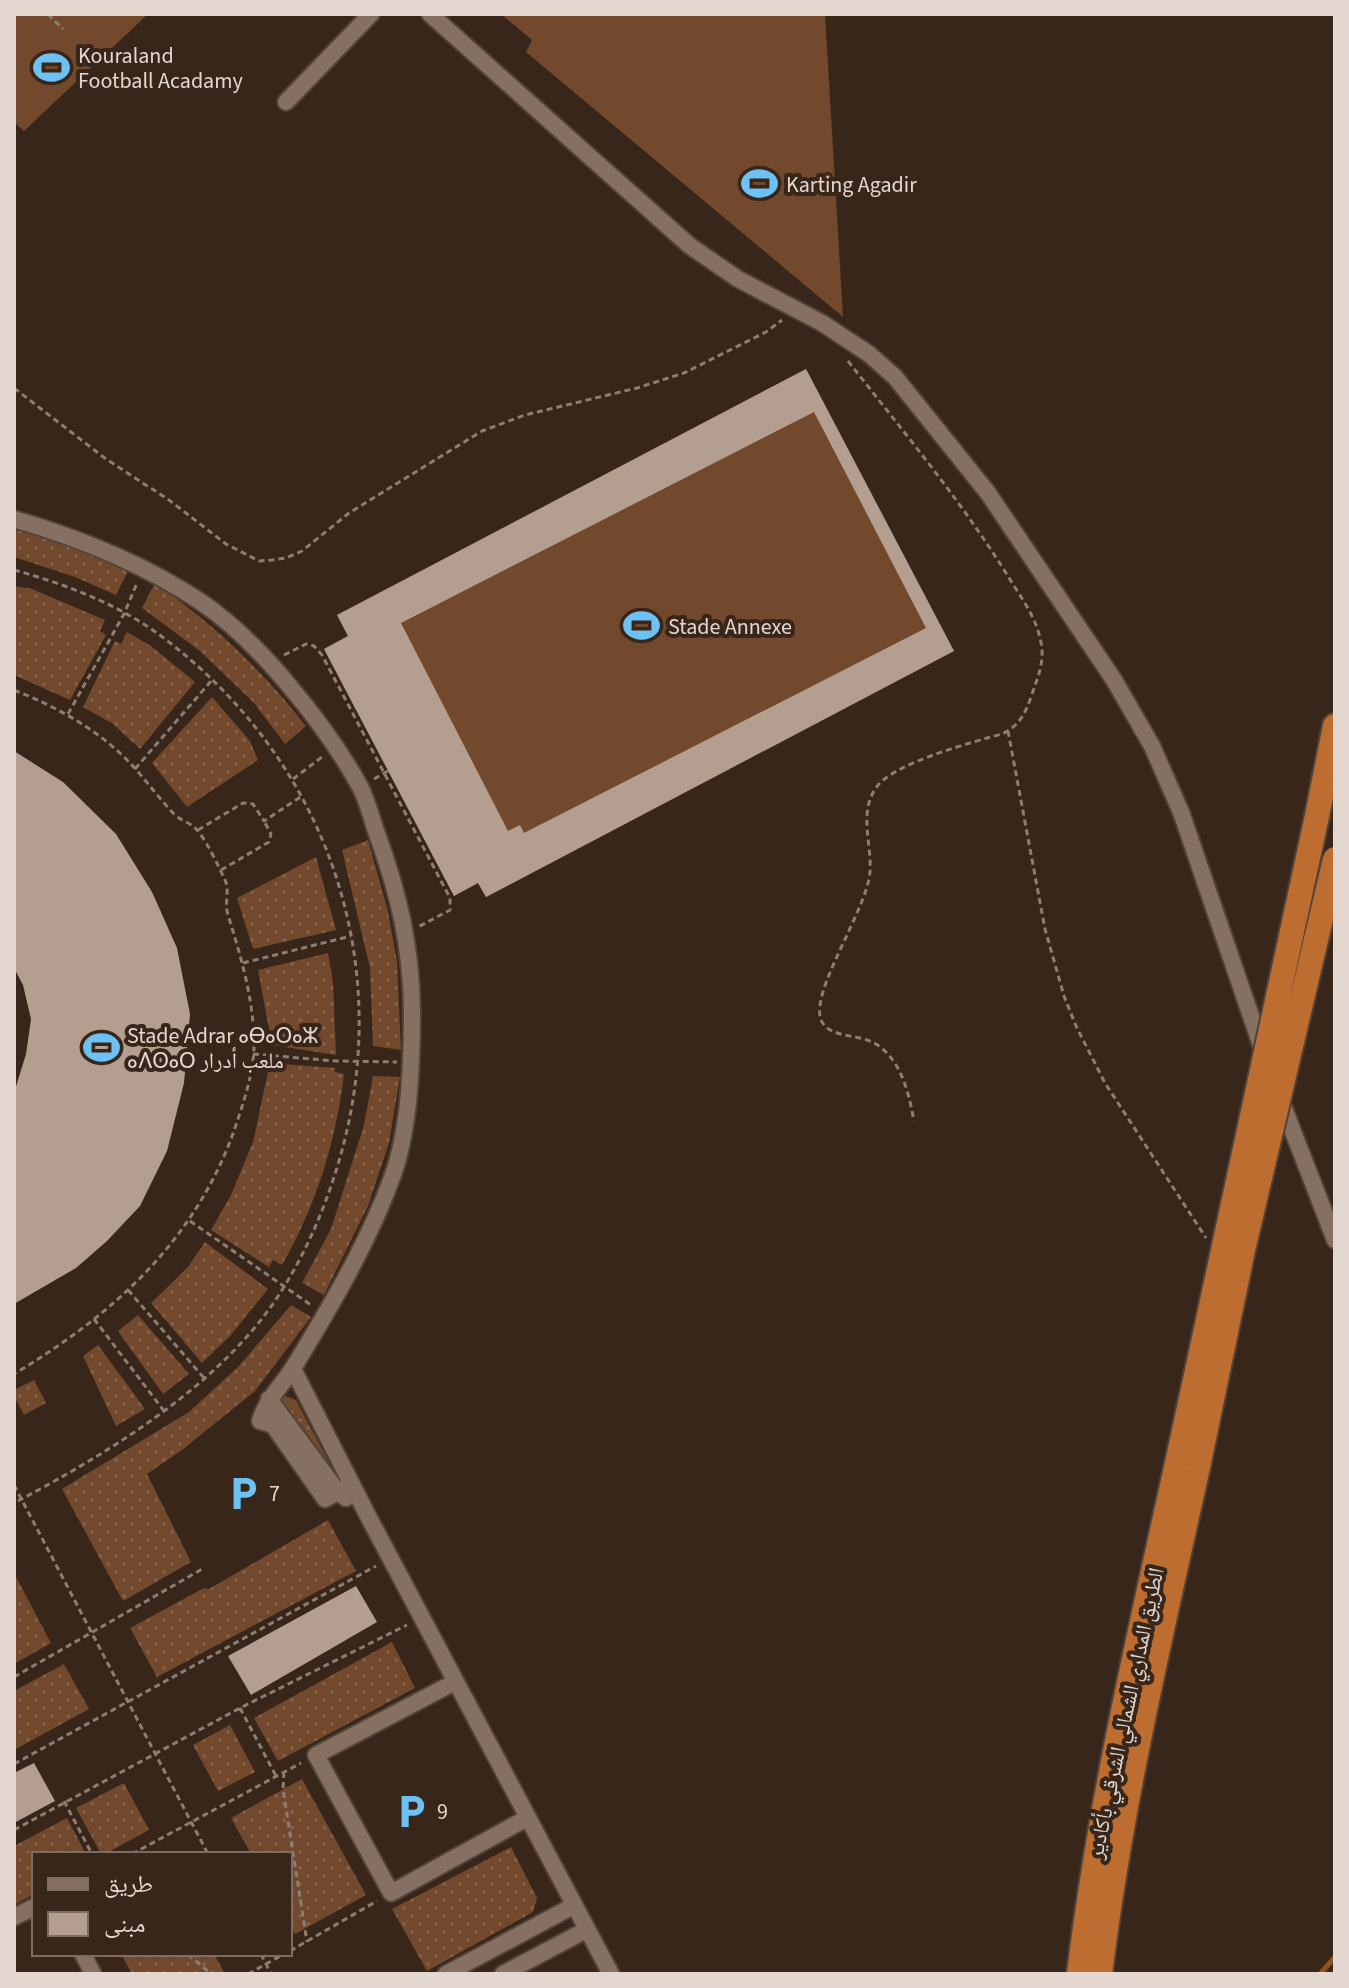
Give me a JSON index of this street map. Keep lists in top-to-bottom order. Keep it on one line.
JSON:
{"streets":{"highway":["الطريق المداري الشمالي الشرقي بأكادير"]},"places":{"sports":["Kouraland Football Acadamy","Karting Agadir","Stade Annexe","Stade Adrar ⴰⴱⴰⵔⴰⵣ ⴰⴷⵔⴰⵔ ملعب أدرار"],"parking":["7","9"]},"legend":["طريق","مبنى"]}
